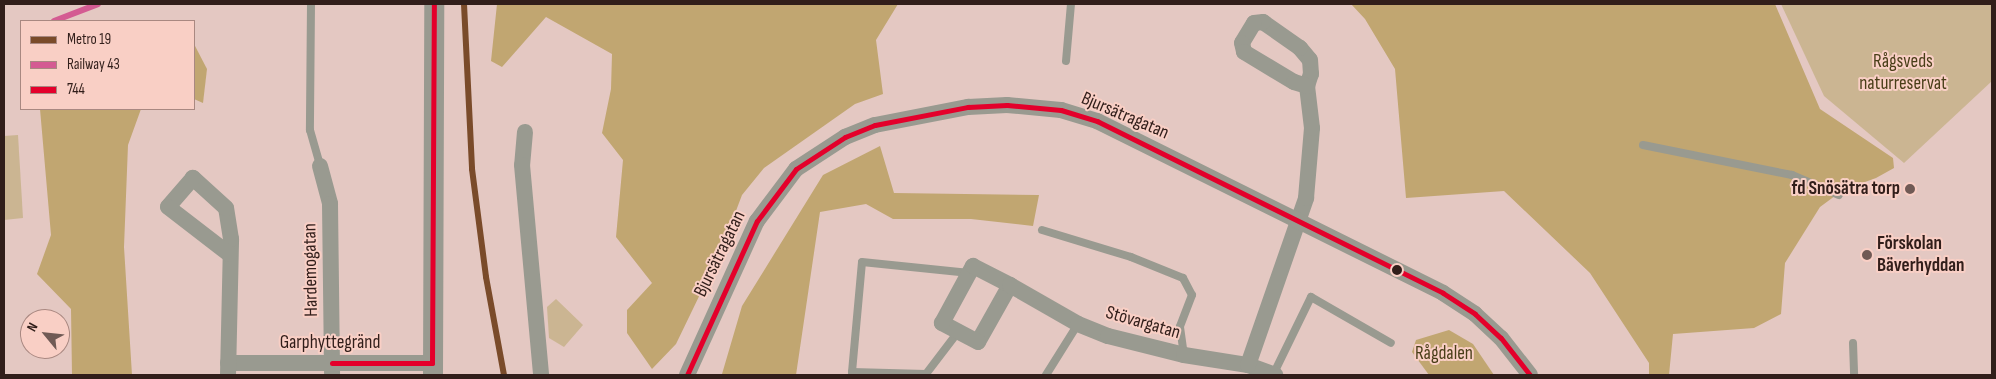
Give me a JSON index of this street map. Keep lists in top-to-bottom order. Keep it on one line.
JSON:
{"streets":{"street":["Bjursätragatan","Hardemogatan","Stövargatan","Garphyttegränd"]},"crossings":[["Hardemogatan","Garphyttegränd"]],"parks":["Rågsveds naturreservat","Rågdalen"],"places":["fd Snösätra torp","Förskolan Bäverhyddan"],"lines":["metro line 19","rail line 43","transit line 744"],"legend":["Metro 19","Railway 43","744"],"north":"top left"}
